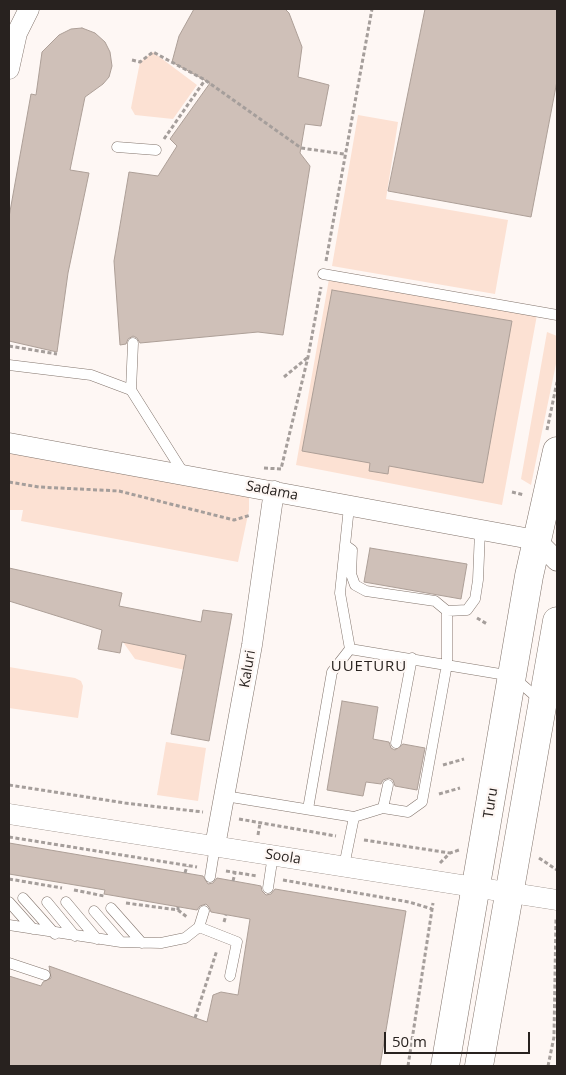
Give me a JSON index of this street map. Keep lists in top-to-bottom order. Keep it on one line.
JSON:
{"streets":{"main road":["Turu"],"street":["Sadama","Kaluri","Soola"]},"crossings":[["Sadama","Kaluri"],["Sadama","Turu"],["Kaluri","Soola"],["Turu","Soola"]],"districts":["UUETURU"],"scale_bar":"50 m"}
